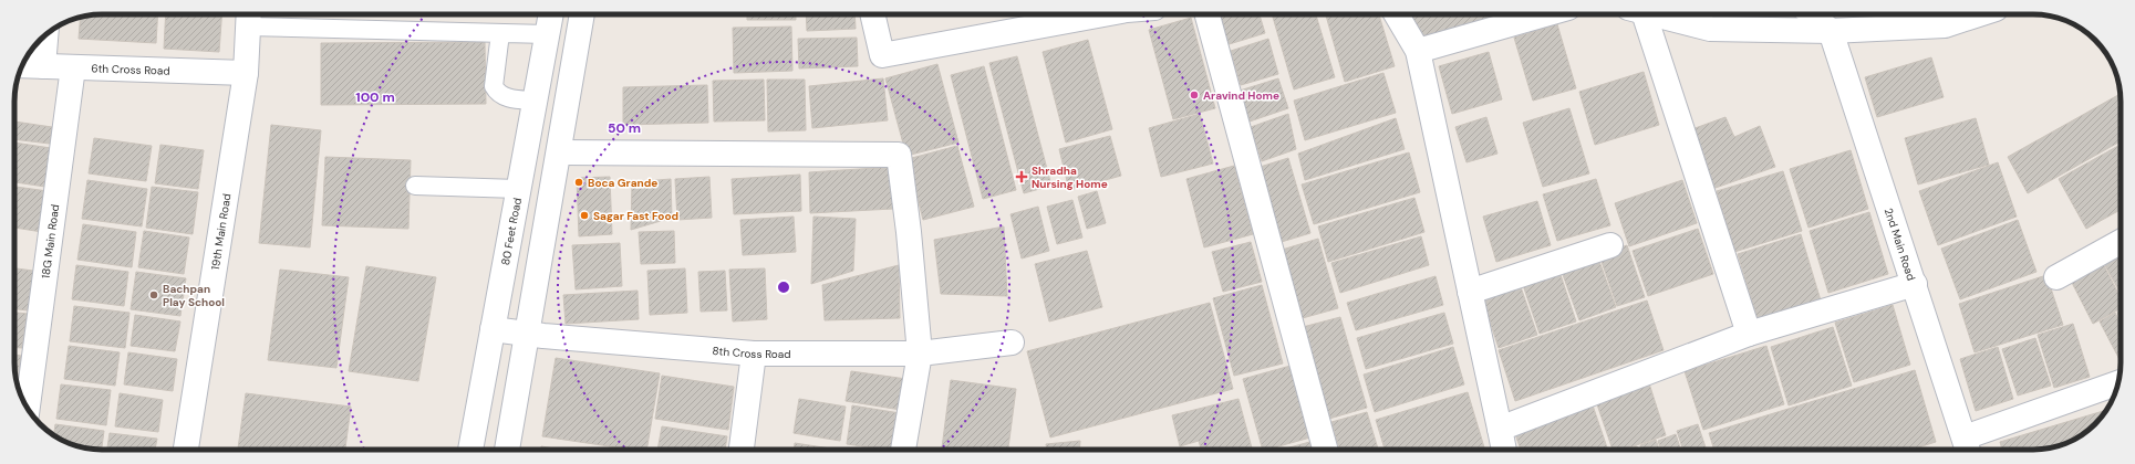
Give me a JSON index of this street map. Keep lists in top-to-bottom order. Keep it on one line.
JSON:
{"streets":{"street":["6th Cross Road","80 Feet Road","19th Main Road","18G Main Road","2nd Main Road","8th Cross Road"]},"crossings":[["6th Cross Road","19th Main Road"],["6th Cross Road","18G Main Road"],["80 Feet Road","8th Cross Road"]],"places":{"other":["Aravind Home","Boca Grande","Sagar Fast Food","Bachpan Play School"],"health":["Shradha Nursing Home"]},"rings":["100 m","50 m"]}
